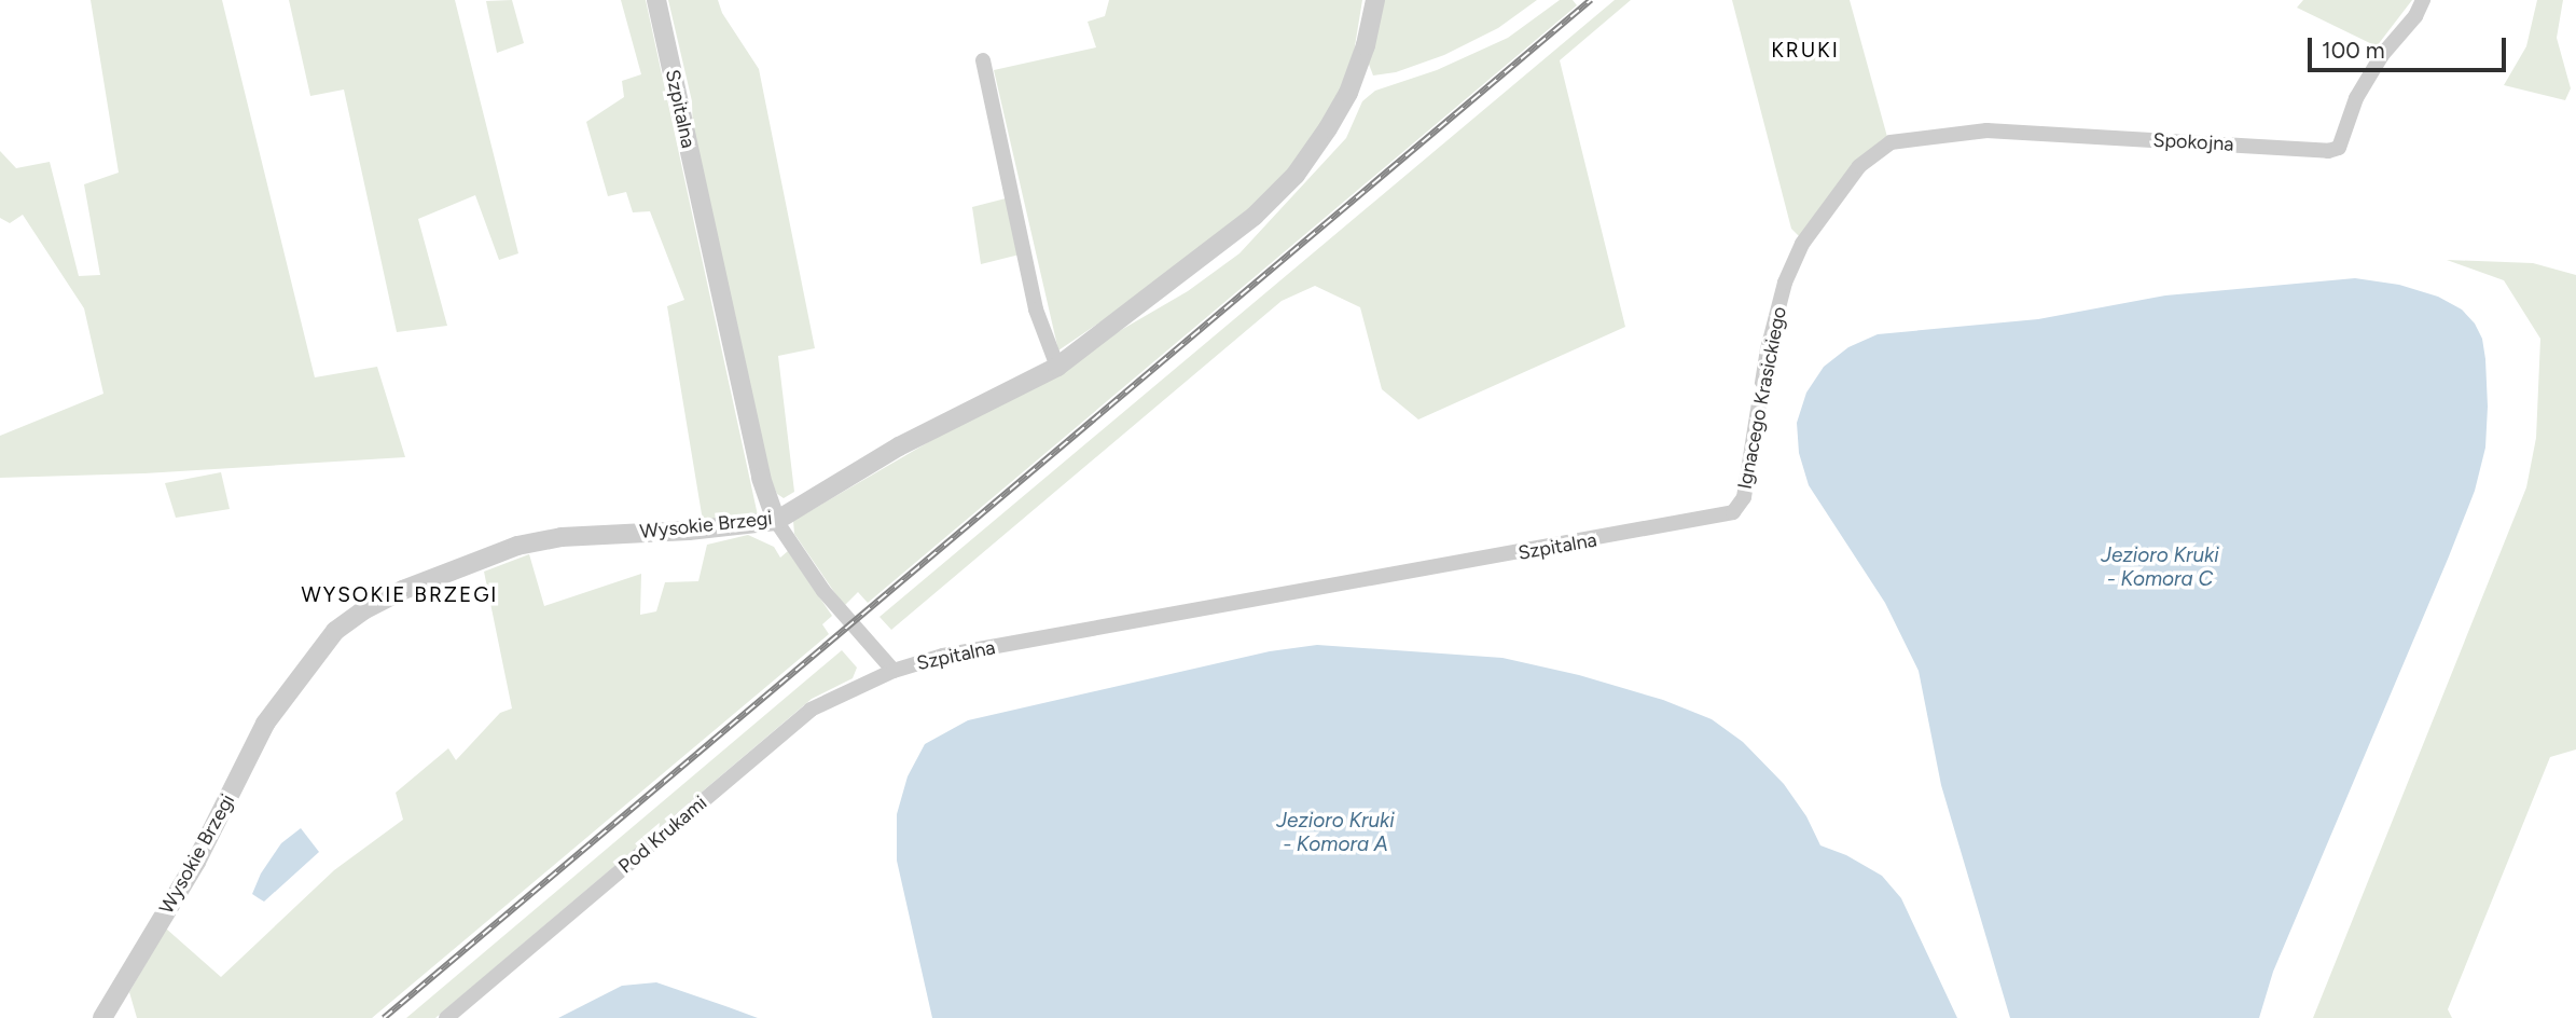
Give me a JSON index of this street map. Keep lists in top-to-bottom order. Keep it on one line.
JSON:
{"streets":{"street":["Szpitalna","Spokojna","Ignacego Krasickiego","Wysokie Brzegi","Pod Krukami"]},"crossings":[["Szpitalna","Ignacego Krasickiego"],["Szpitalna","Wysokie Brzegi"],["Szpitalna","Pod Krukami"],["Spokojna","Ignacego Krasickiego"]],"districts":["KRUKI","WYSOKIE BRZEGI"],"water":["Jezioro Kruki - Komora C","Jezioro Kruki - Komora A"],"scale_bar":"100 m"}
